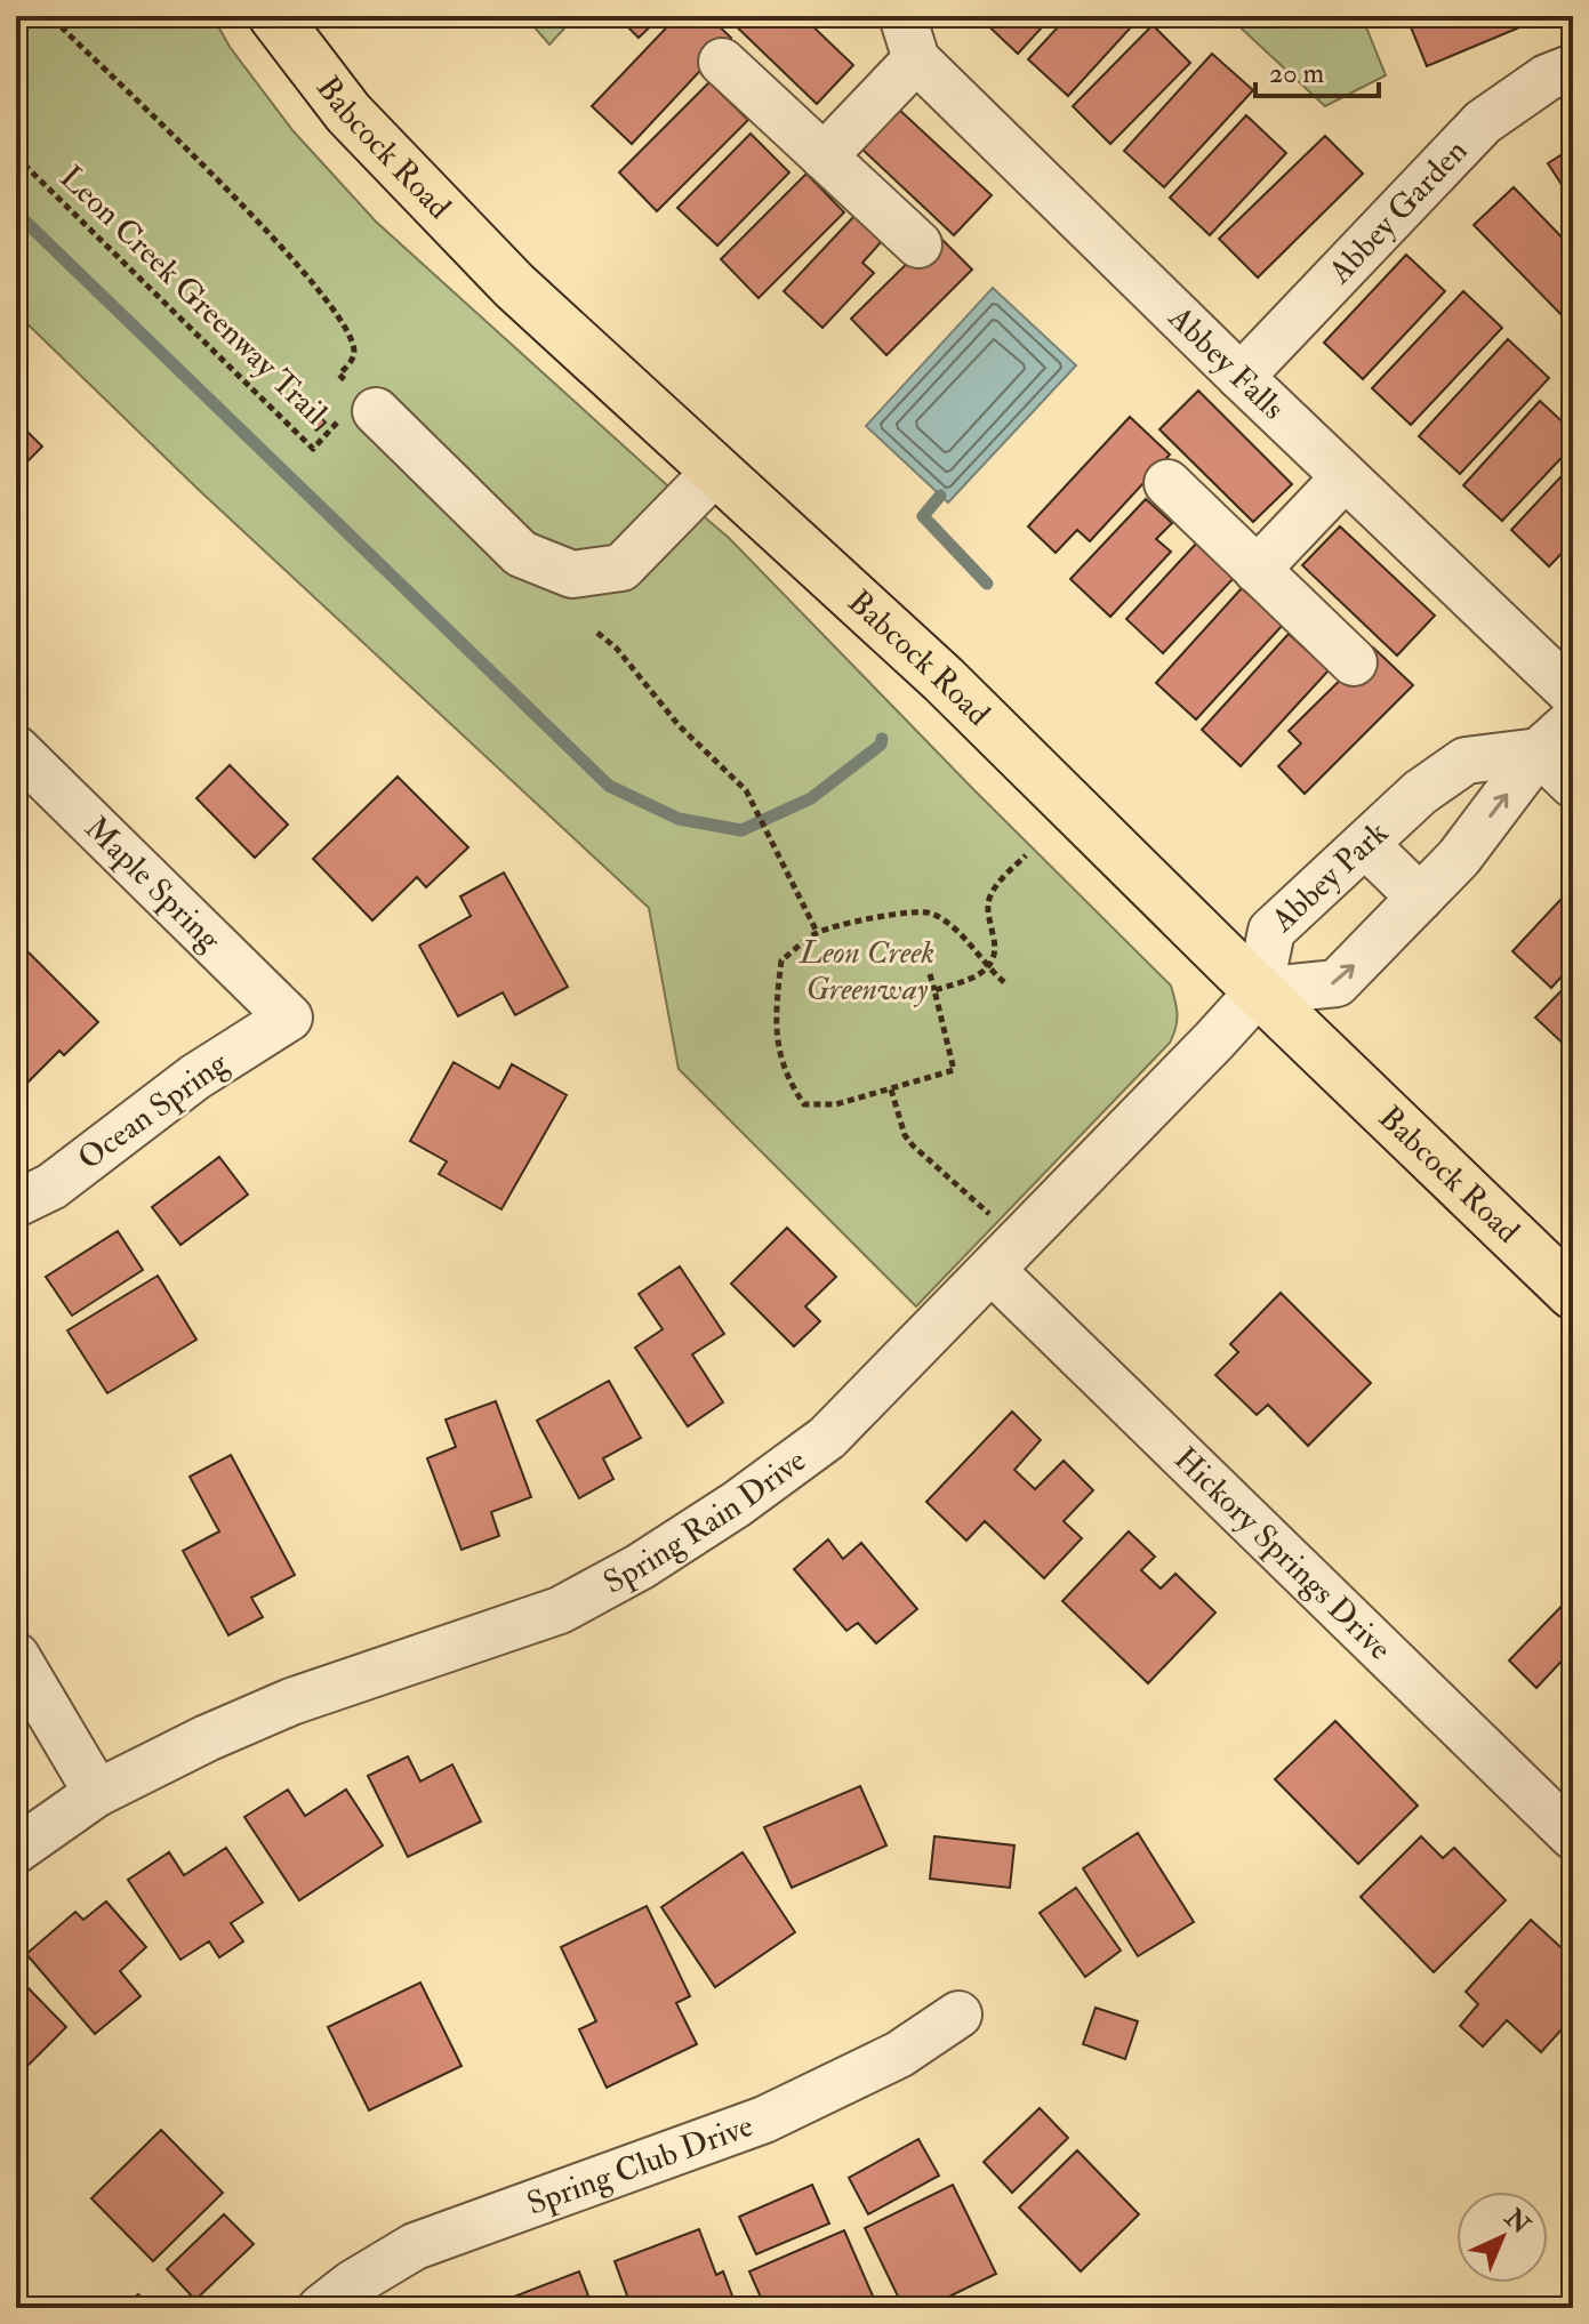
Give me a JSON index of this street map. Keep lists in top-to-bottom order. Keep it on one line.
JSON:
{"streets":{"main road":["Babcock Road"],"street":["Abbey Garden","Abbey Falls","Abbey Park","Maple Spring","Ocean Spring","Spring Rain Drive","Hickory Springs Drive","Spring Club Drive"],"path":["Leon Creek Greenway Trail"]},"crossings":[["Babcock Road","Abbey Park"],["Babcock Road","Spring Rain Drive"],["Abbey Garden","Abbey Falls"],["Abbey Park","Spring Rain Drive"],["Maple Spring","Ocean Spring"],["Spring Rain Drive","Hickory Springs Drive"]],"parks":["Leon Creek Greenway"],"scale_bar":"20 m","north":"top right"}
